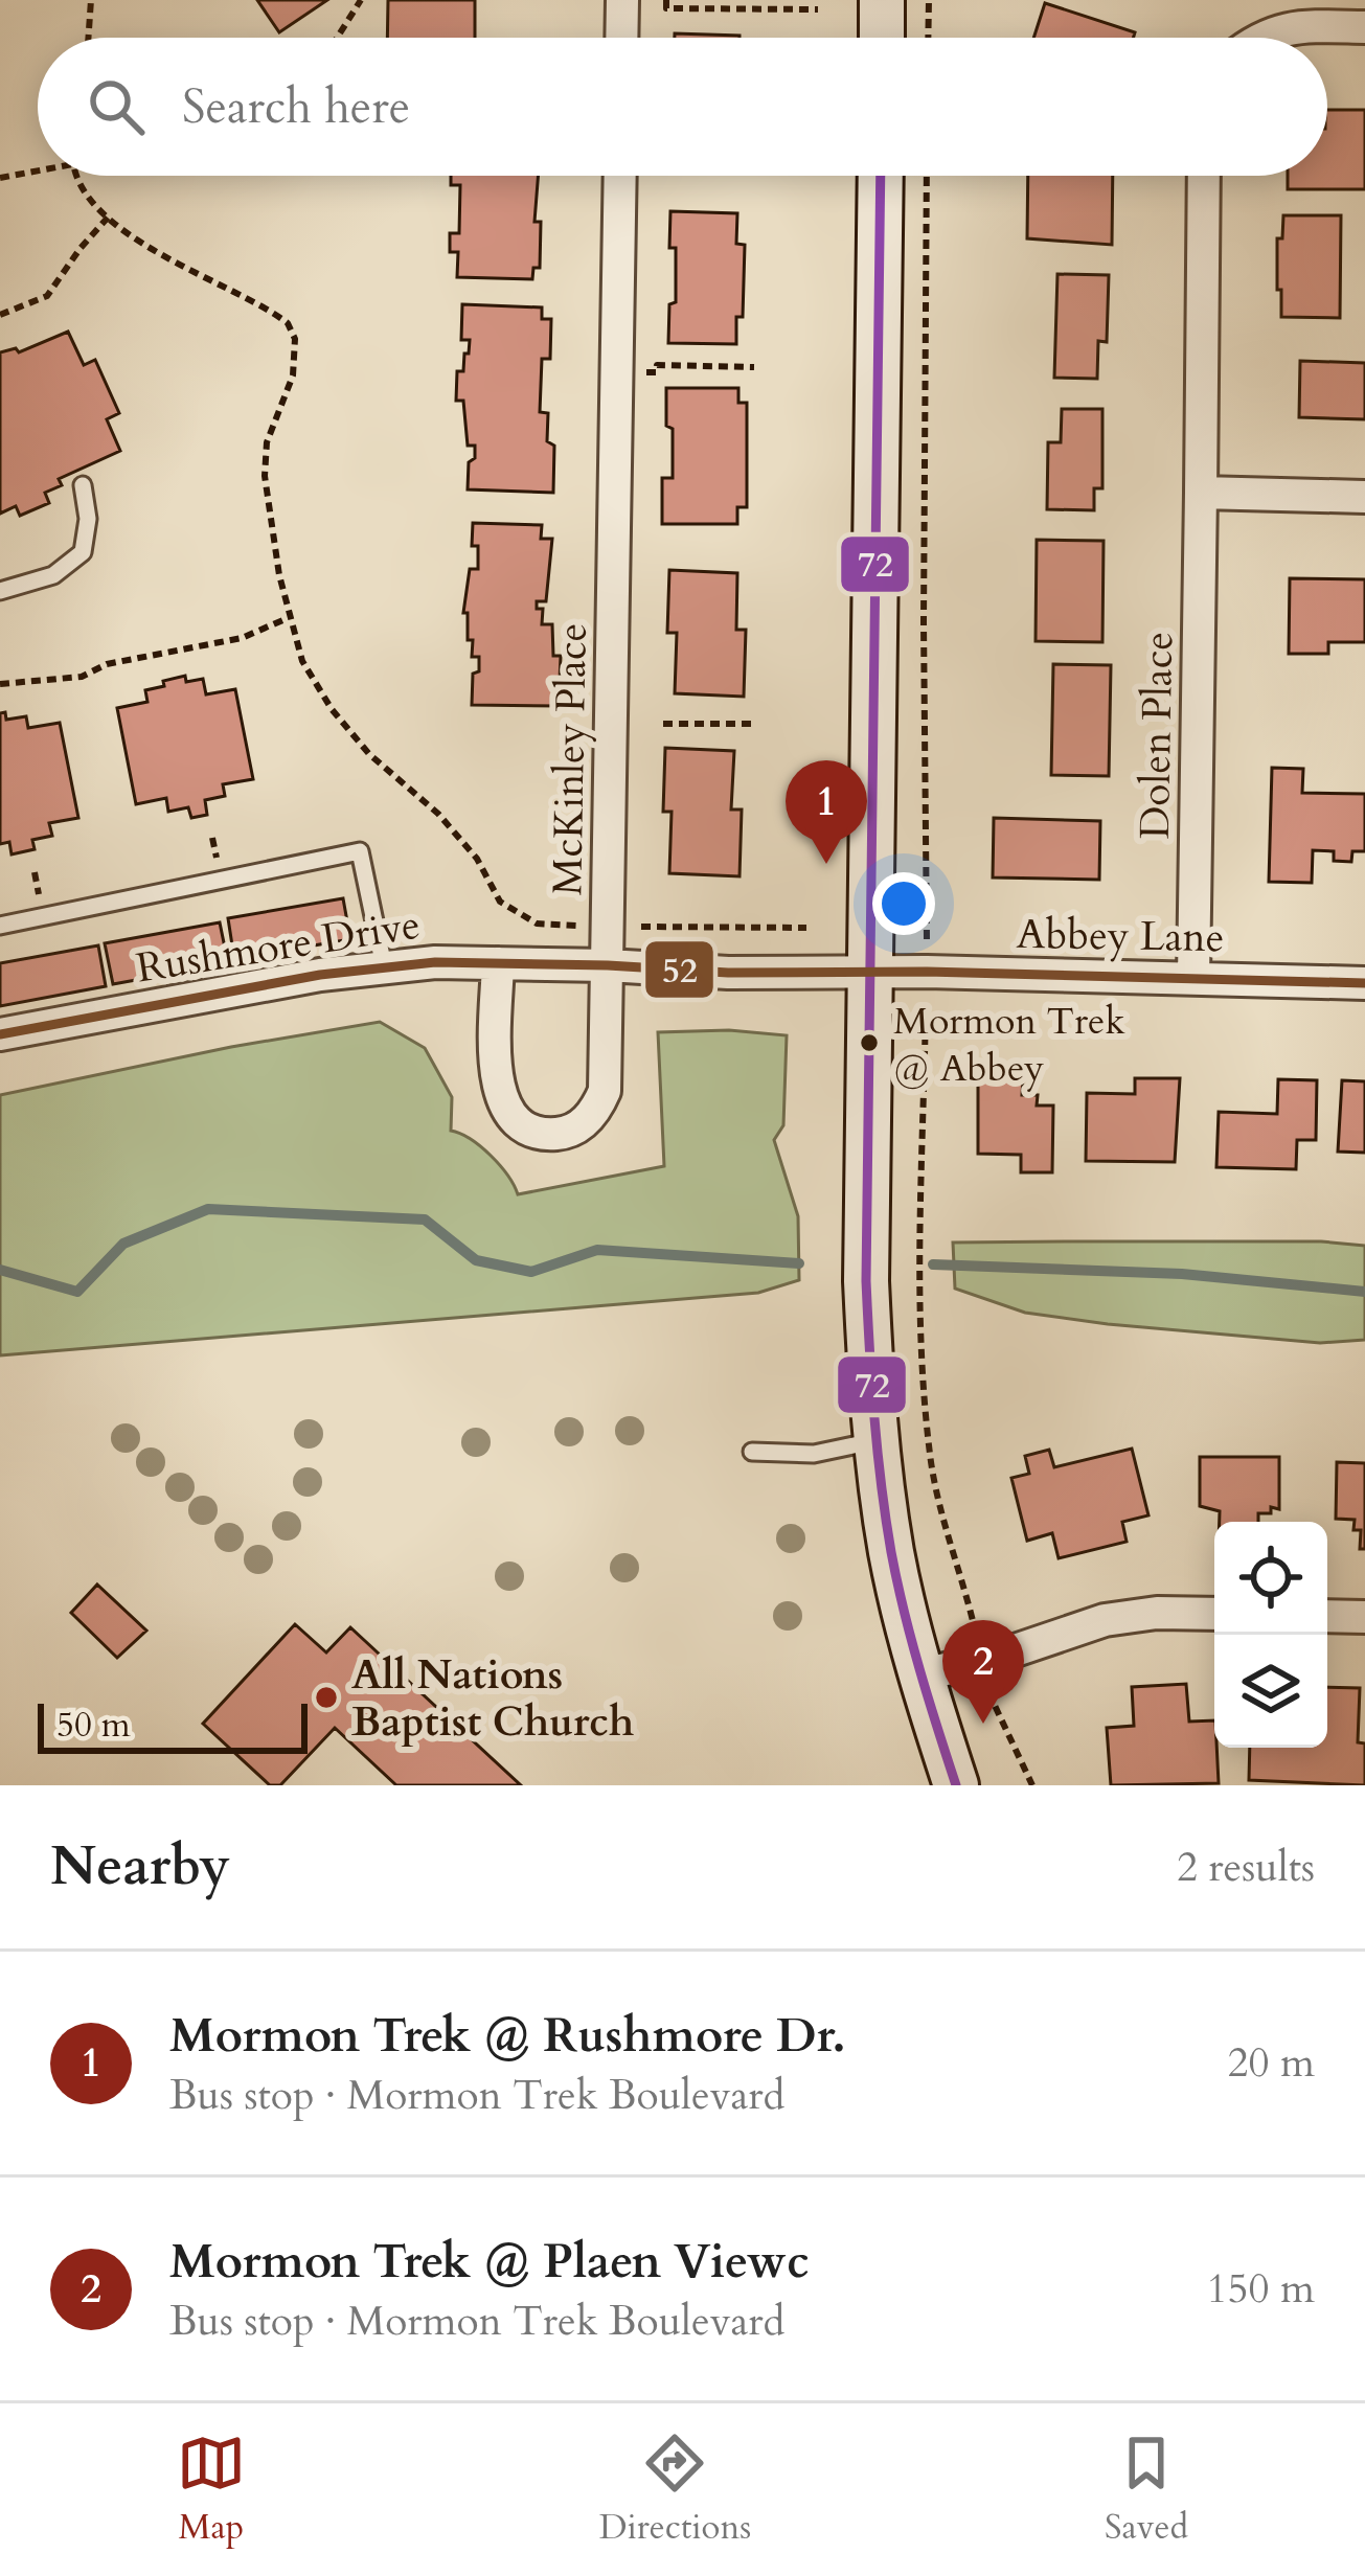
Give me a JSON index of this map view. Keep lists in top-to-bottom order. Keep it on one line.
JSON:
{"streets":{"street":["Dolen Place","McKinley Place","Abbey Lane","Rushmore Drive"]},"crossings":[["Dolen Place","Abbey Lane"],["McKinley Place","Rushmore Drive"],["Abbey Lane","Rushmore Drive"]],"places":["Mormon Trek @ Abbey","All Nations Baptist Church"],"lines":["transit line 72","transit line 52"],"scale_bar":"50 m","page":{"search":"Search here","pins":["1","2"],"scale":"50 m","heading":["Nearby","2 results"],"list":[{"mark":"1","name":"Mormon Trek @ Rushmore Dr.","note":"Bus stop · Mormon Trek Boulevard","value":"20 m"},{"mark":"2","name":"Mormon Trek @ Plaen Viewc","note":"Bus stop · Mormon Trek Boulevard","value":"150 m"}],"nav":["Map","Directions","Saved"]}}
